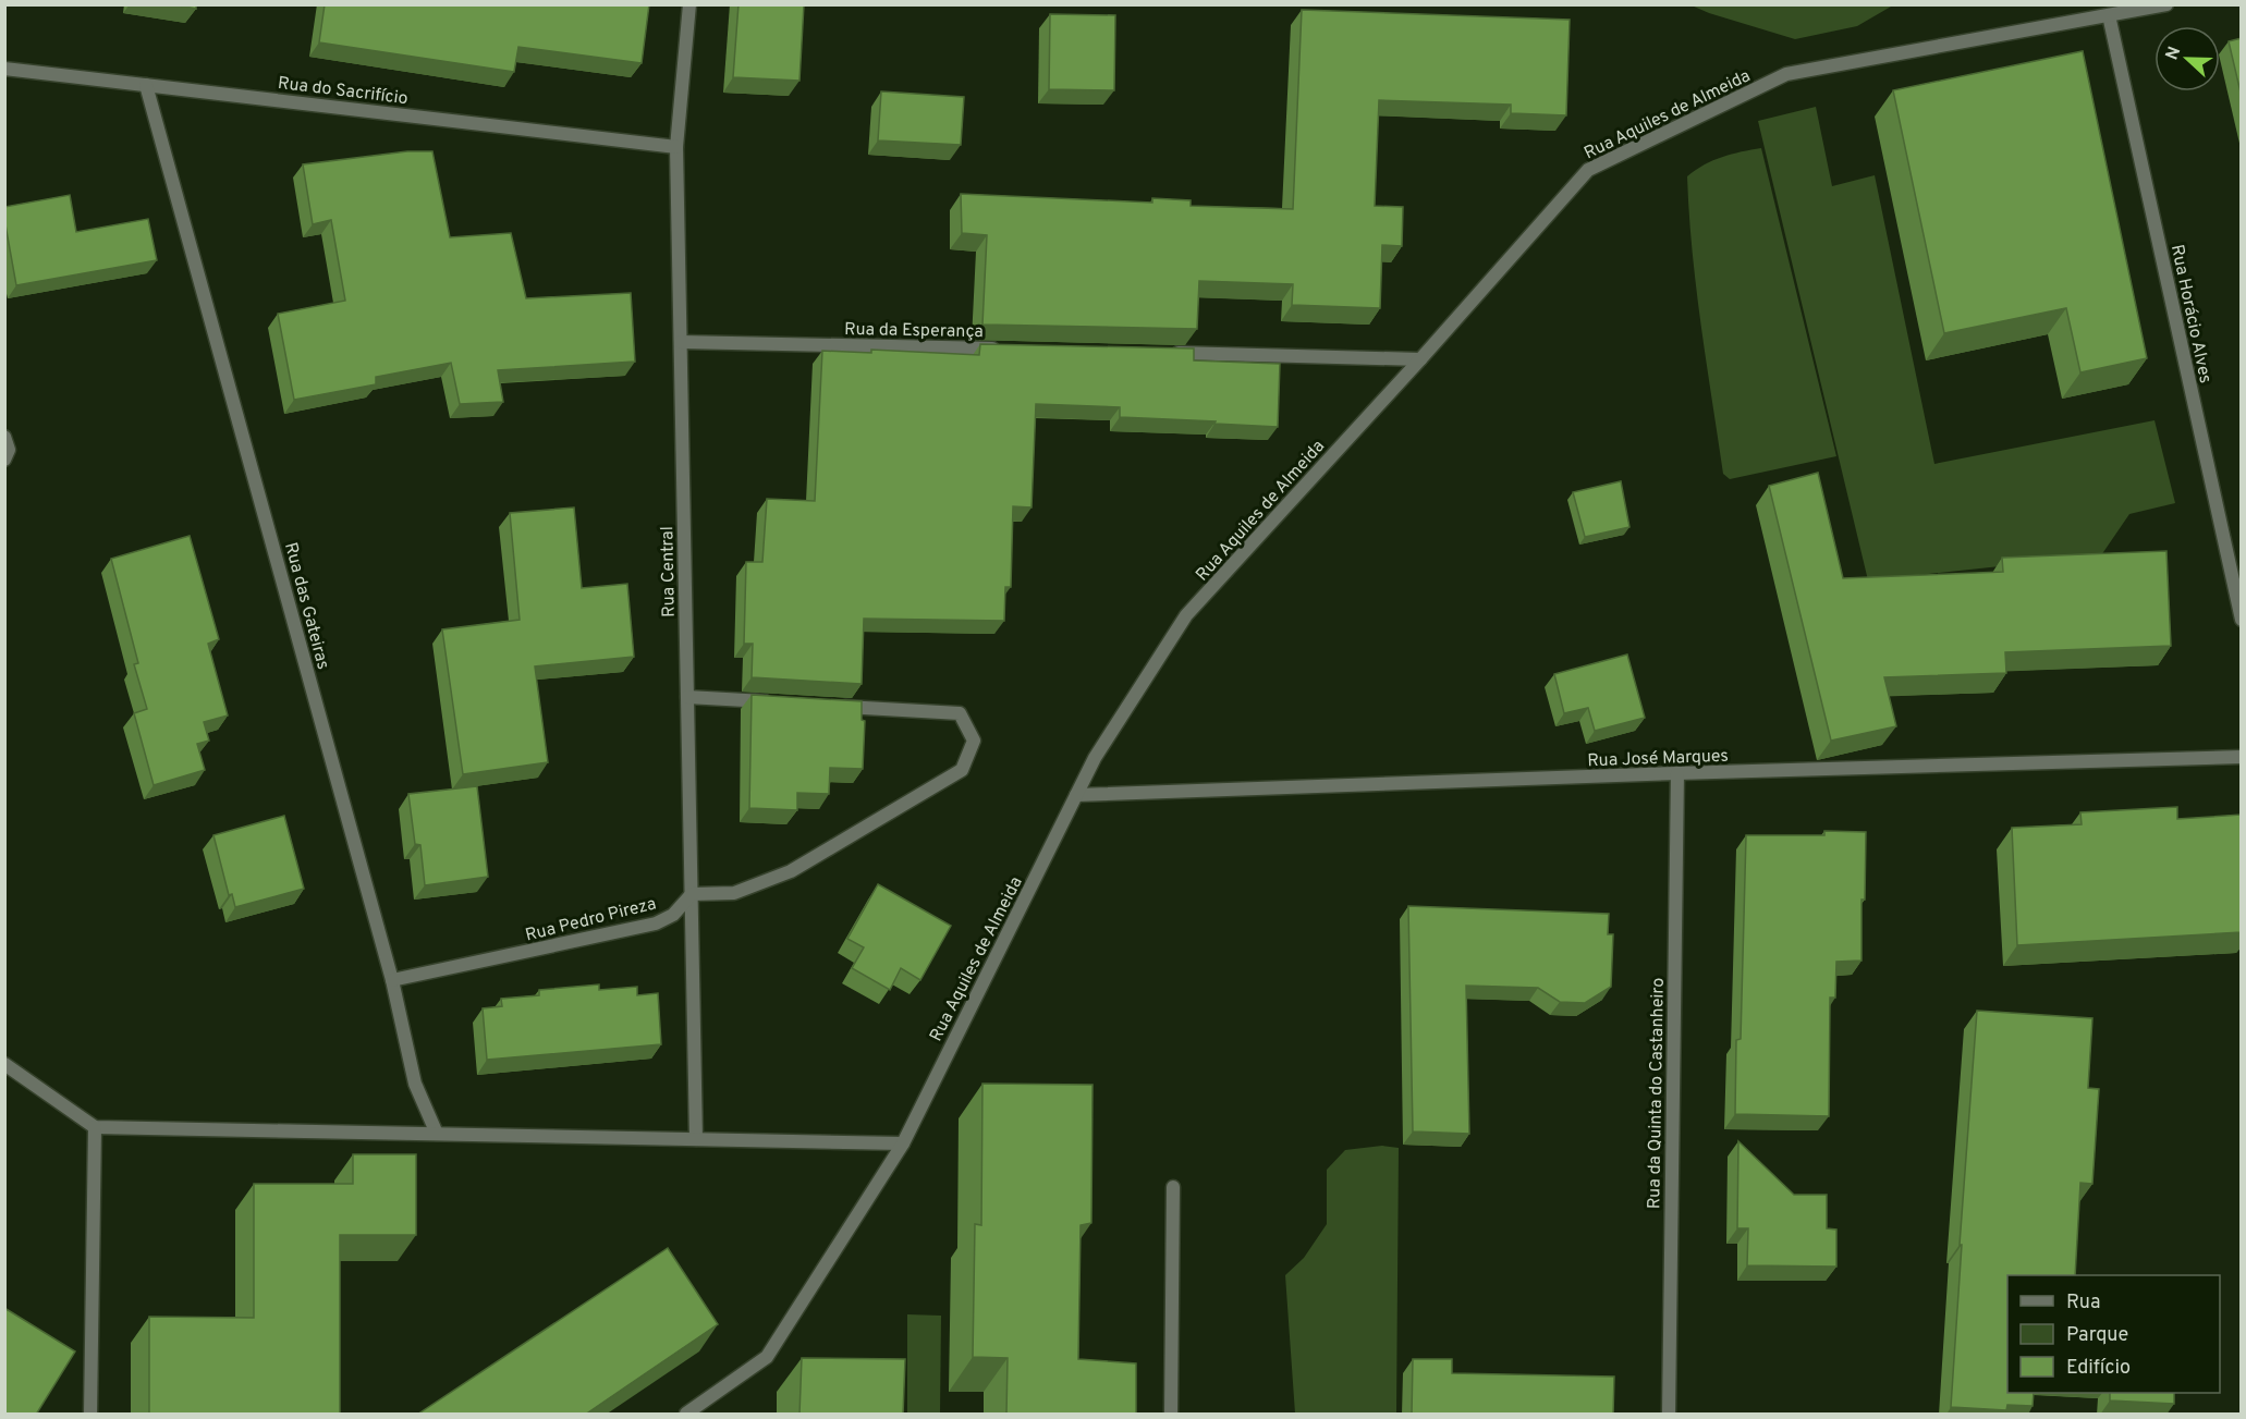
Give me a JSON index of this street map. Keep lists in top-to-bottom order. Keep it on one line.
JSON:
{"streets":{"street":["Rua do Sacrifício","Rua Aquiles de Almeida","Rua Horácio Alves","Rua da Esperança","Rua Central","Rua das Gateiras","Rua José Marques","Rua Pedro Pireza","Rua da Quinta do Castanheiro"]},"crossings":[["Rua do Sacrifício","Rua Central"],["Rua do Sacrifício","Rua das Gateiras"],["Rua Aquiles de Almeida","Rua Horácio Alves"],["Rua Aquiles de Almeida","Rua José Marques"],["Rua da Esperança","Rua Central"],["Rua Central","Rua Pedro Pireza"],["Rua das Gateiras","Rua Pedro Pireza"],["Rua José Marques","Rua da Quinta do Castanheiro"]],"legend":["Rua","Parque","Edifício"],"north":"left"}
